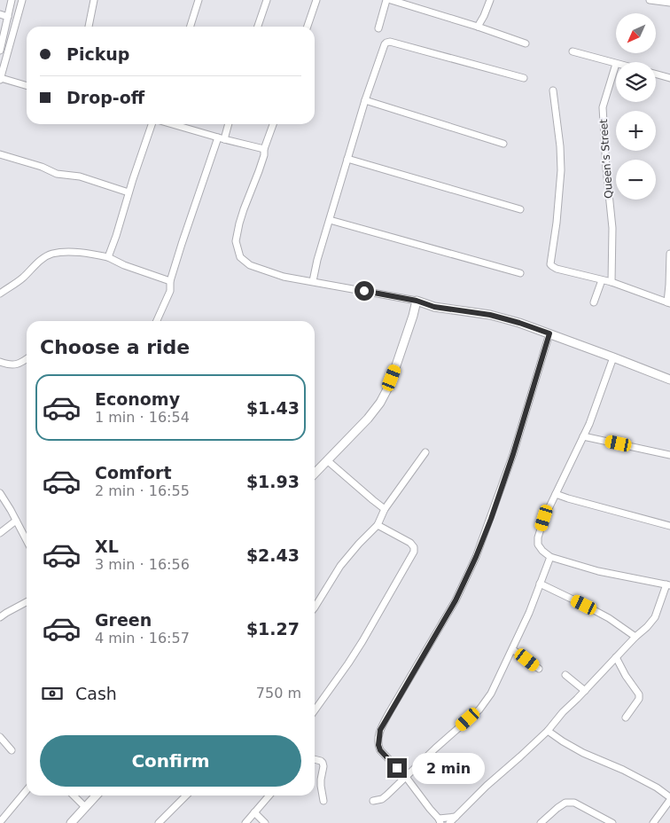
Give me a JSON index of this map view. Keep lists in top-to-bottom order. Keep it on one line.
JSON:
{"streets":{"street":["Queen’s Street"]},"north":"bottom left","page":{"map_buttons":["+","−"],"banner":["Pickup","Drop-off"],"heading":"Choose a ride","list":[{"name":"Economy","note":"1 min · 16:54","value":"$1.43"},{"name":"Comfort","note":"2 min · 16:55","value":"$1.93"},{"name":"XL","note":"3 min · 16:56","value":"$2.43"},{"name":"Green","note":"4 min · 16:57","value":"$1.27"}],"pay":["Cash","750 m"],"buttons":"Confirm","bubble":"2 min"}}
